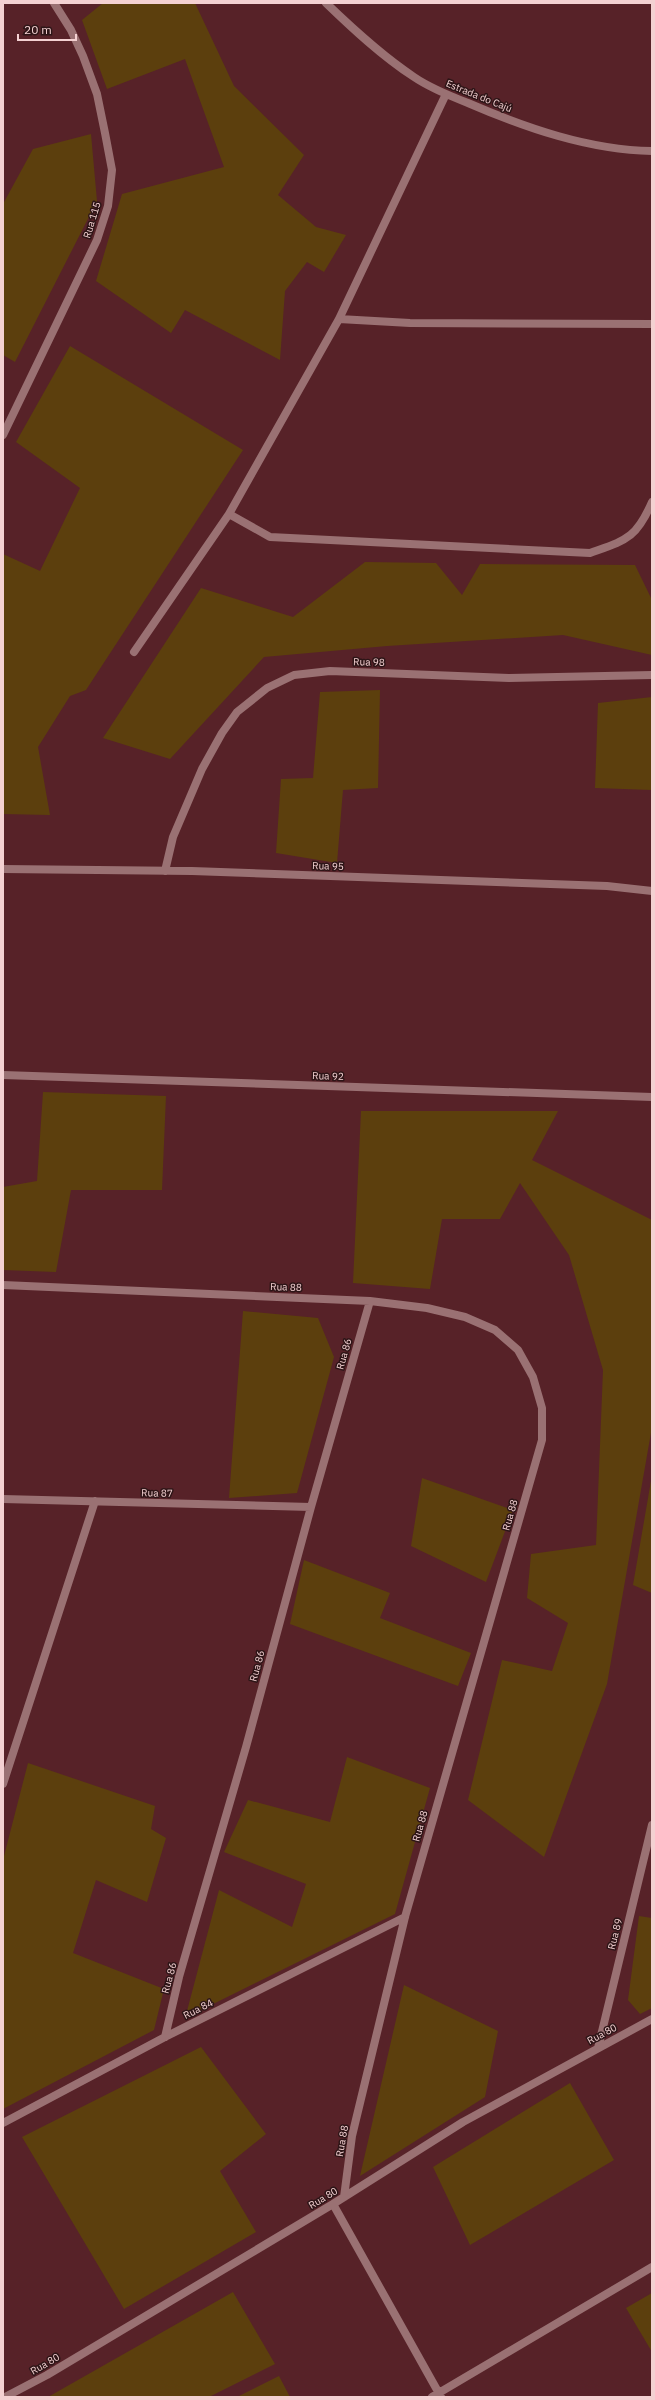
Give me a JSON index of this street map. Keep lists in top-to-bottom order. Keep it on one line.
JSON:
{"streets":{"street":["Estrada do Cajú","Rua 115","Rua 98","Rua 95","Rua 92","Rua 88","Rua 86","Rua 87","Rua 89","Rua 84","Rua 80"]},"crossings":[["Rua 98","Rua 95"],["Rua 88","Rua 86"],["Rua 88","Rua 84"],["Rua 88","Rua 80"],["Rua 86","Rua 87"],["Rua 86","Rua 84"],["Rua 89","Rua 80"]],"scale_bar":"20 m"}
